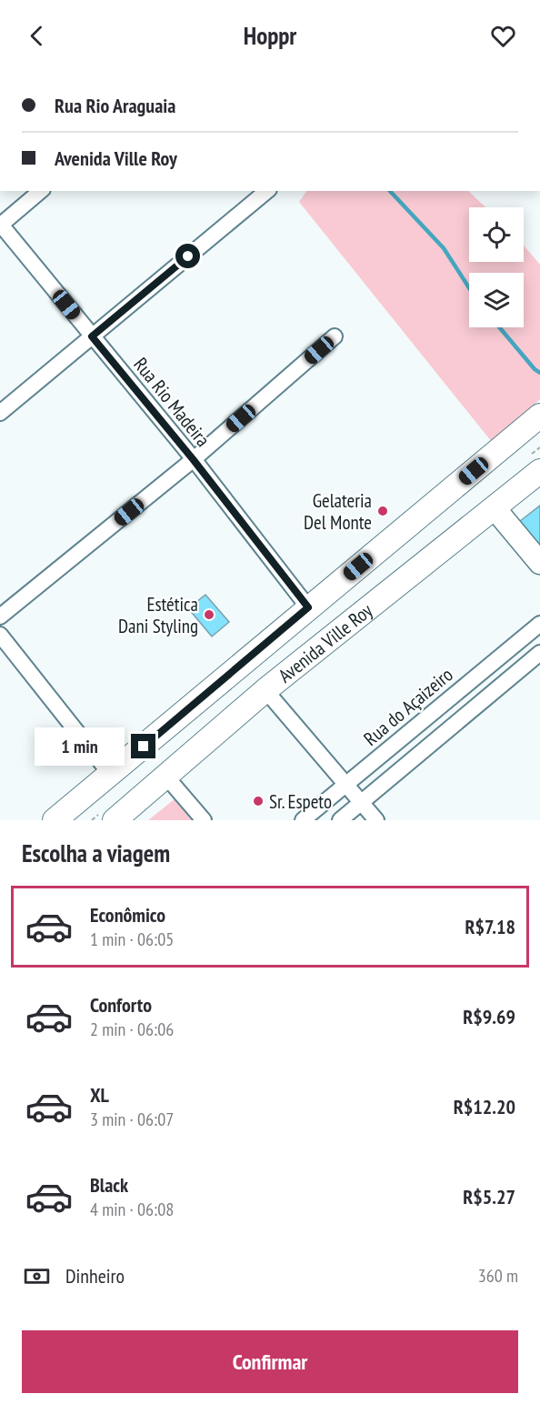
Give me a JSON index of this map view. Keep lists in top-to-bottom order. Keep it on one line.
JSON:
{"streets":{"main road":["Avenida Ville Roy"],"street":["Rua Rio Madeira","Rua do Açaizeiro"]},"crossings":[["Rua Rio Madeira","Avenida Ville Roy"]],"places":["Gelateria Del Monte","Estética Dani Styling","Sr. Espeto"],"page":{"header":"Hoppr","banner":["Rua Rio Araguaia","Avenida Ville Roy"],"bubble":"1 min","heading":"Escolha a viagem","list":[{"name":"Econômico","note":"1 min · 06:05","value":"R$7.18"},{"name":"Conforto","note":"2 min · 06:06","value":"R$9.69"},{"name":"XL","note":"3 min · 06:07","value":"R$12.20"},{"name":"Black","note":"4 min · 06:08","value":"R$5.27"}],"pay":["Dinheiro","360 m"],"buttons":"Confirmar"}}
